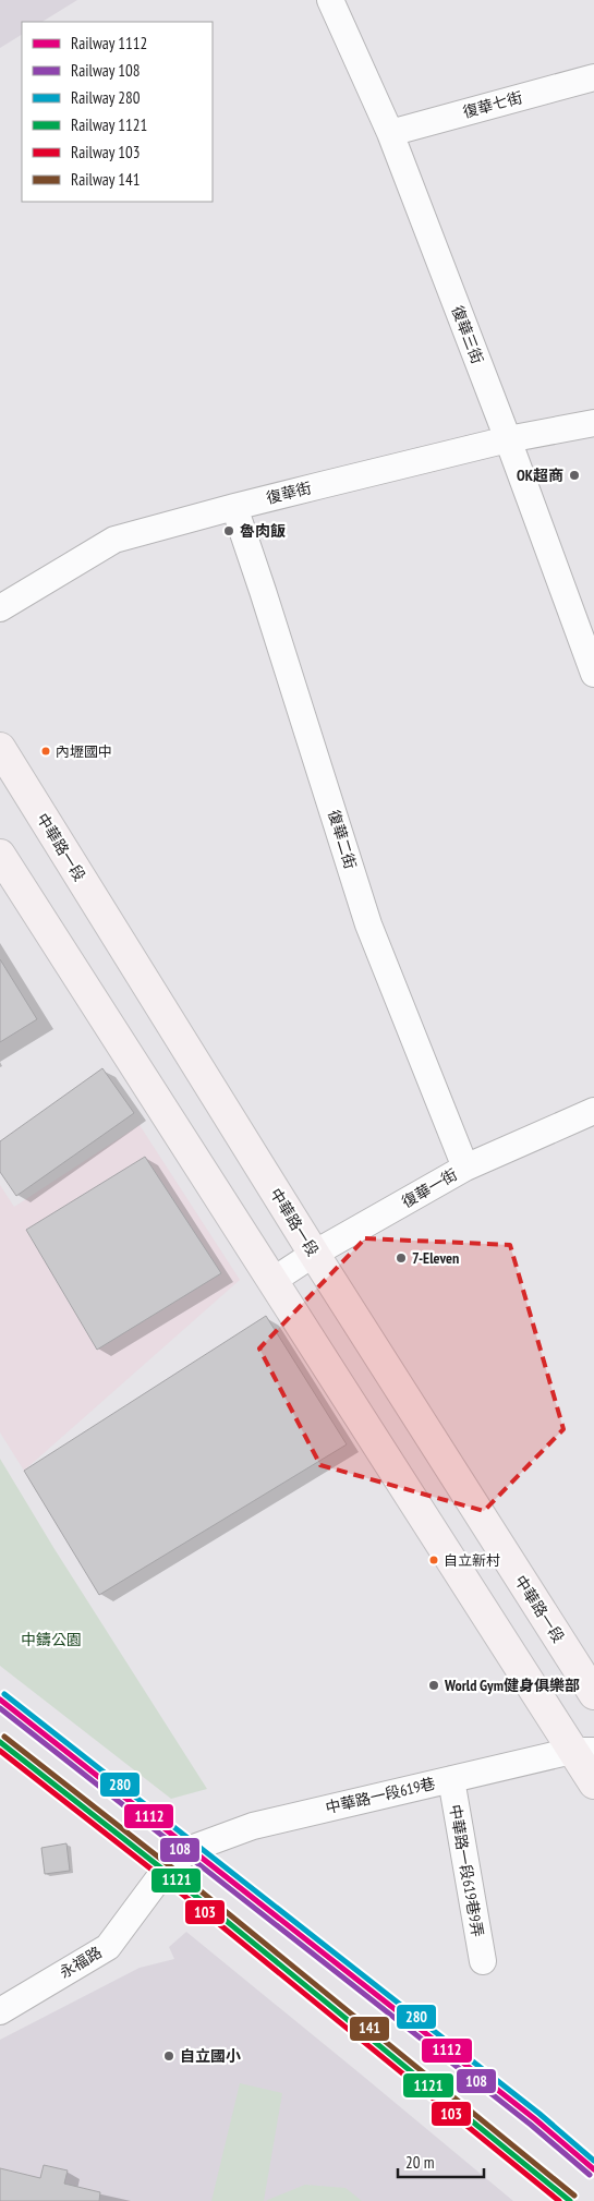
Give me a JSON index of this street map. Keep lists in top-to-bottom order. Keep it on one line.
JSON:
{"streets":{"main road":["中華路一段"],"street":["復華七街","復華三街","復華街","復華二街","復華一街","中華路一段619巷","中華路一段619巷9弄","永福路"]},"crossings":[["復華七街","復華三街"],["復華三街","復華街"],["復華街","復華二街"],["復華二街","復華一街"],["中華路一段","復華一街"],["中華路一段619巷","中華路一段619巷9弄"],["中華路一段619巷","永福路"]],"parks":["中鑄公園"],"places":["OK超商","魯肉飯","內壢國中","7-Eleven","自立新村","World Gym健身俱樂部","自立國小"],"lines":["rail line 280","rail line 1112","rail line 108","rail line 141","rail line 1121","rail line 103"],"legend":["Railway 1112","Railway 108","Railway 280","Railway 1121","Railway 103","Railway 141"],"scale_bar":"20 m"}
